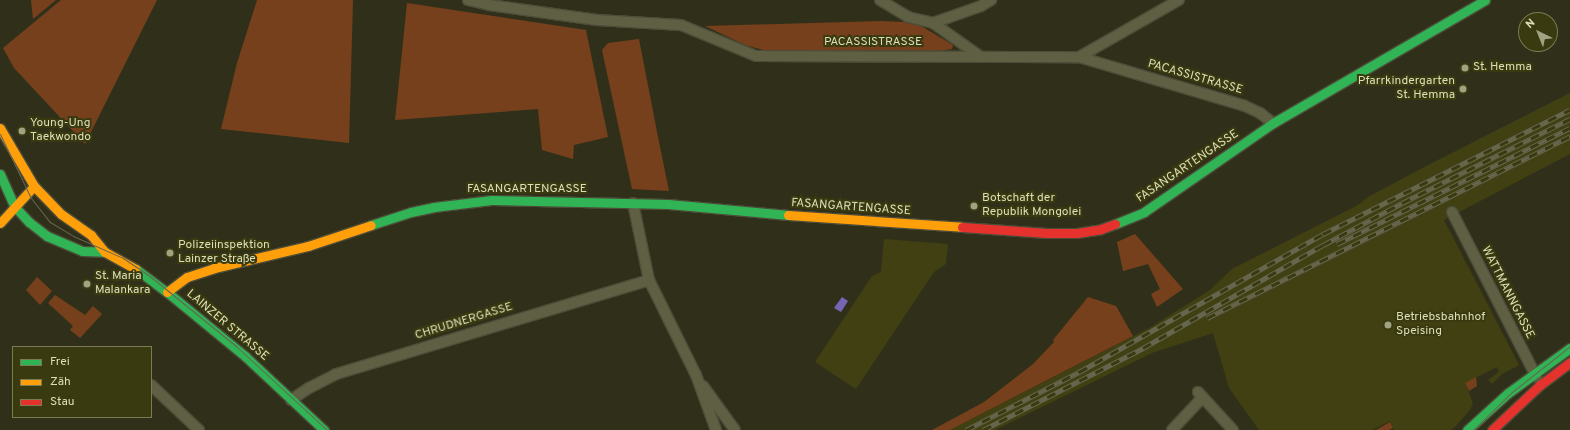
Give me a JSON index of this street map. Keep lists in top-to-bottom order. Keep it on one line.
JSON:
{"streets":{"main road":["FASANGARTENGASSE","LAINZER STRASSE"],"street":["PACASSISTRASSE","WATTMANNGASSE","CHRUDNERGASSE"]},"crossings":[["PACASSISTRASSE","FASANGARTENGASSE"],["FASANGARTENGASSE","LAINZER STRASSE"],["CHRUDNERGASSE","LAINZER STRASSE"]],"places":["St. Hemma","Pfarrkindergarten St. Hemma","Young-Ung Taekwondo","Botschaft der Republik Mongolei","Polizeiinspektion Lainzer Straße","St. Maria Malankara","Betriebsbahnhof Speising"],"legend":["Frei","Zäh","Stau"],"north":"top left"}
